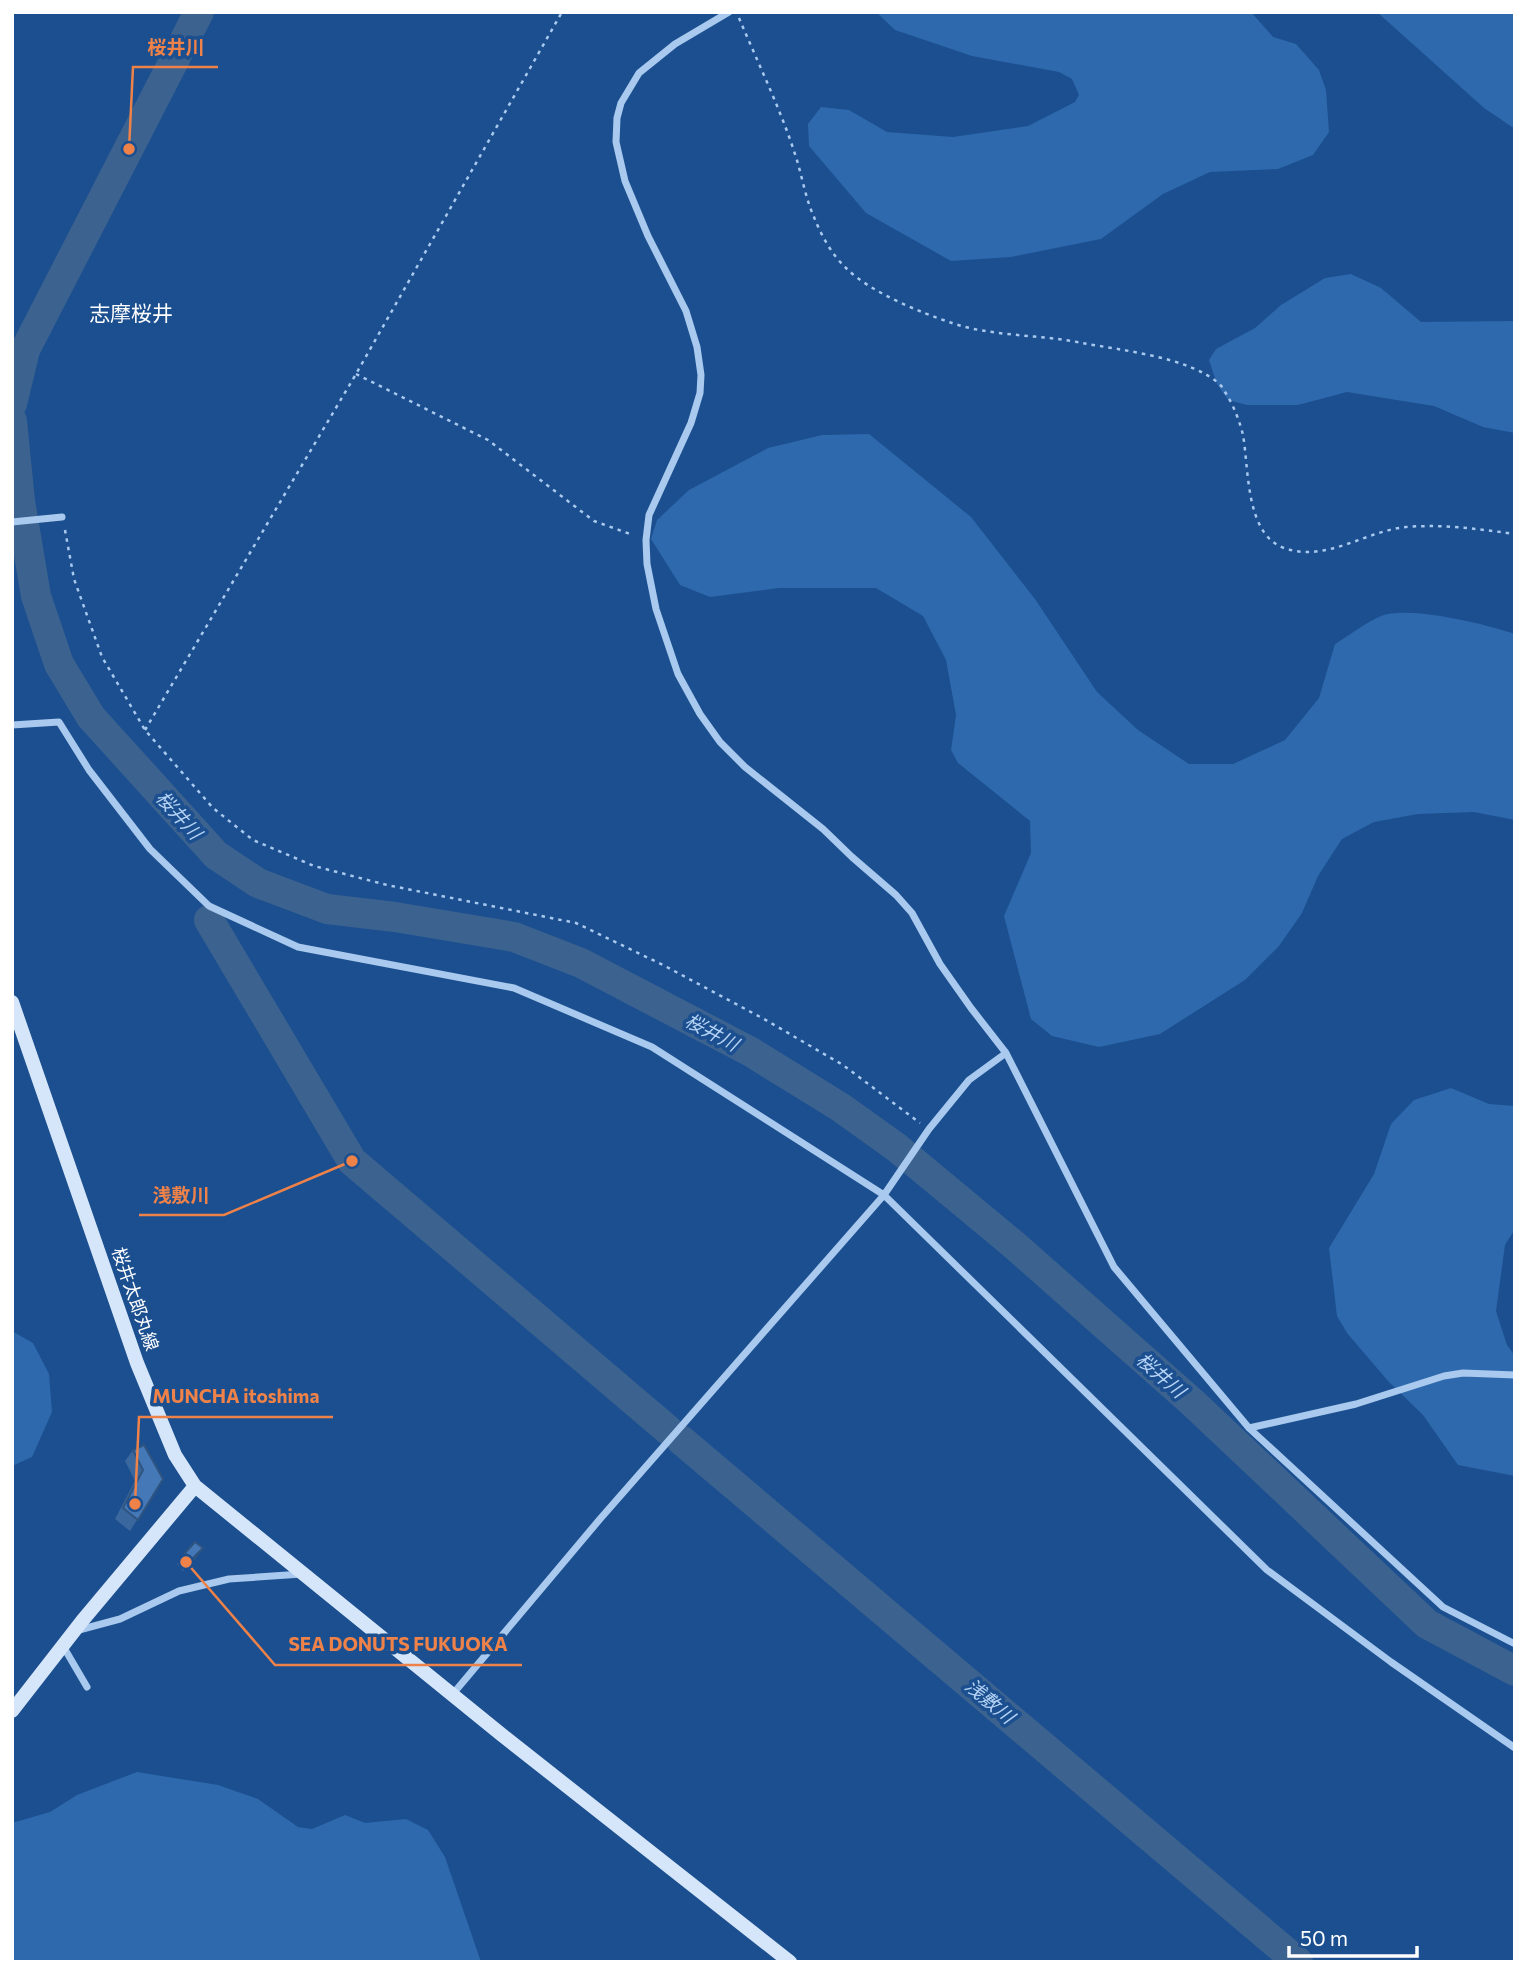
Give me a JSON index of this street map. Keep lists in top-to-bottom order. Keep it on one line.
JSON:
{"streets":{"main road":["桜井太郎丸線"]},"districts":["志摩桜井"],"water":["桜井川","浅敷川"],"places":["桜井川","浅敷川","MUNCHA itoshima","SEA DONUTS FUKUOKA"],"scale_bar":"50 m"}
